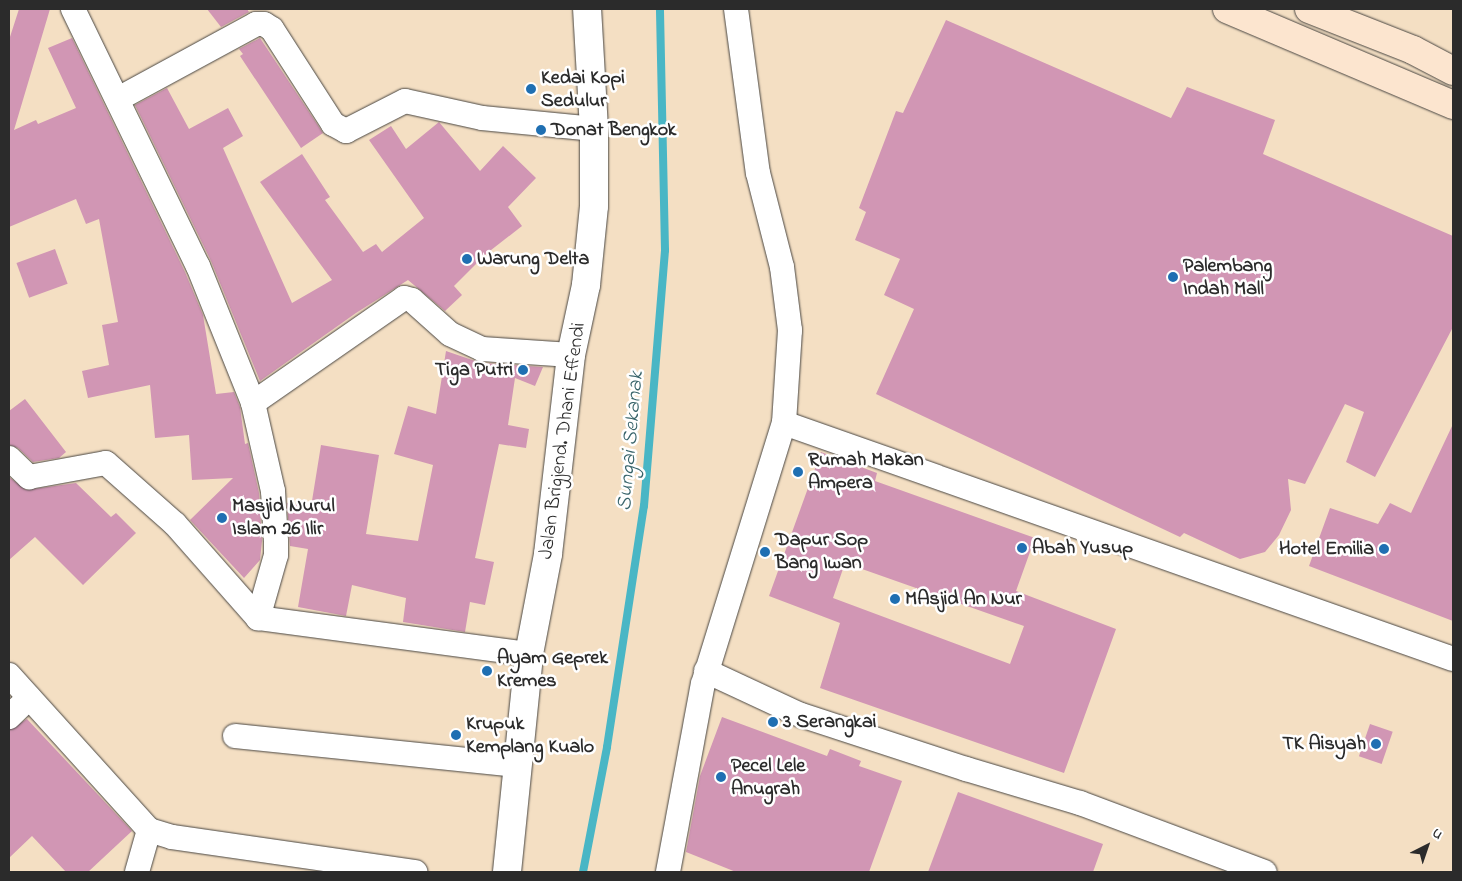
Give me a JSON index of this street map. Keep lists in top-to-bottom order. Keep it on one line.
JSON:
{"streets":{"street":["Jalan Brigjend. Dhani Effendi"]},"water":["Sungai Sekanak"],"places":["Kedai Kopi Sedulur","Donat Bengkok","Warung Delta","Palembang Indah Mall","Tiga Putri","Rumah Makan Ampera","Masjid Nurul Islam 26 Ilir","Abah Yusup","Hotel Emilia","Dapur Sop Bang Iwan","MAsjid An Nur","Ayam Geprek Kremes","3 Serangkai","Krupuk Kemplang Kualo","TK Aisyah","Pecel Lele Anugrah"],"north":"top right"}
